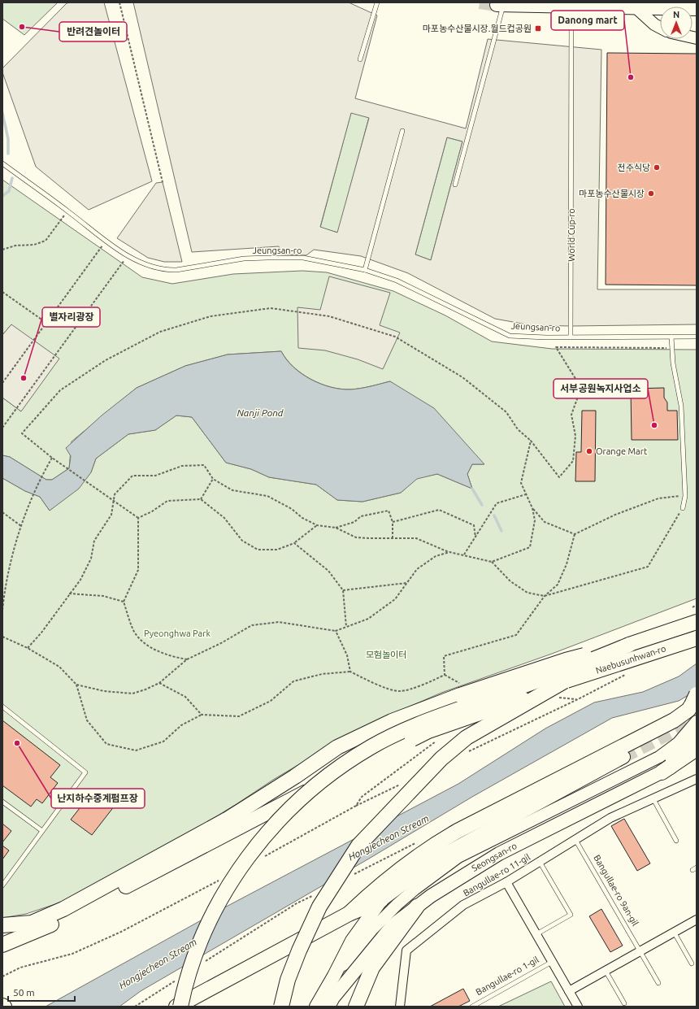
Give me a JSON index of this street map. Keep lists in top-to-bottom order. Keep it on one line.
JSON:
{"streets":{"highway":["Naebusunhwan-ro"],"main road":["Seongsan-ro"],"street":["Bangullae-ro 11-gil","Bangullae-ro 1-gil"],"lane":["World Cup-ro","Jeungsan-ro","Bangullae-ro 9an-gil"]},"crossings":[["World Cup-ro","Jeungsan-ro"],["Bangullae-ro 11-gil","Bangullae-ro 9an-gil"],["Bangullae-ro 11-gil","Bangullae-ro 1-gil"]],"water":["Nanji Pond","Hongjecheon Stream"],"parks":["Pyeonghwa Park","모험놀이터"],"places":{"other":["반려견놀이터","Danong mart","전주식당","마포농수산물시장","별자리광장","서부공원녹지사업소","Orange Mart","난지하수중계펌프장"],"transit":["마포농수산물시장.월드컵공원"]},"scale_bar":"50 m","north":"top"}
